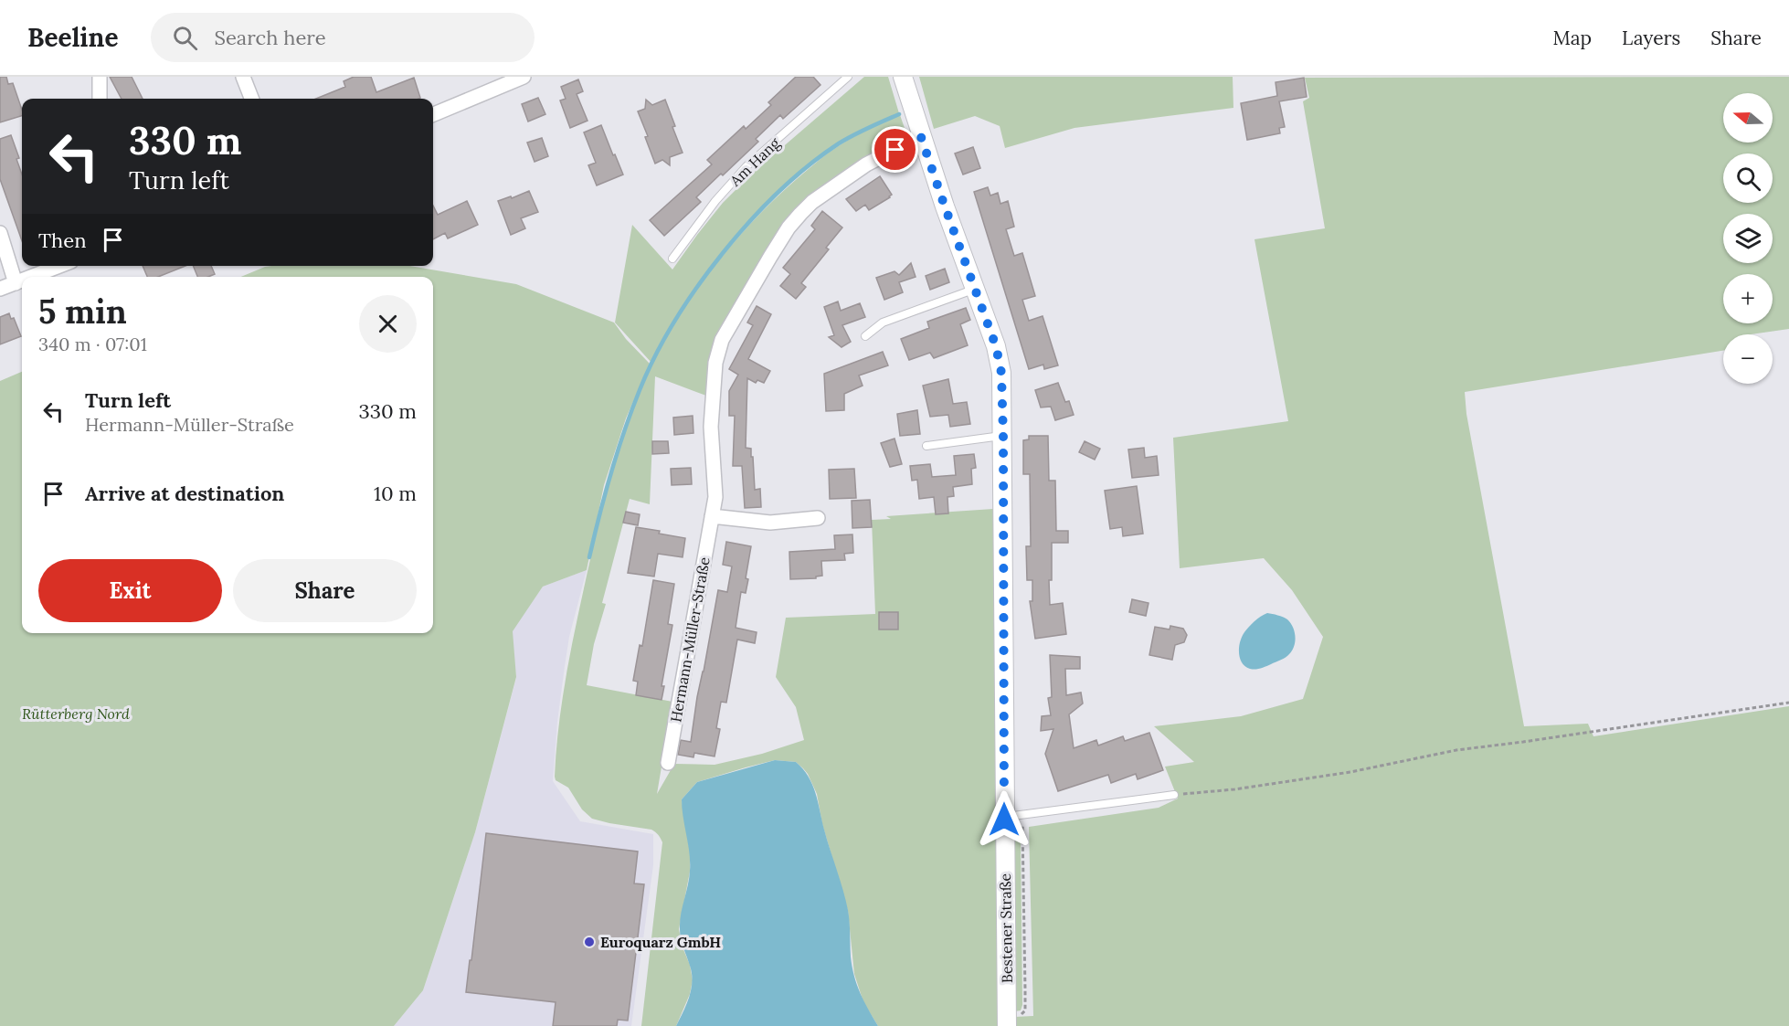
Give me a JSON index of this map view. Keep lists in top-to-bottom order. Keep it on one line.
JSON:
{"streets":{"street":["Hermann-Müller-Straße","Bestener Straße"],"lane":["Am Hang"]},"crossings":[["Hermann-Müller-Straße","Bestener Straße"]],"parks":["Rütterberg Nord"],"places":["Euroquarz GmbH"],"north":"left","page":{"header":"Beeline","search":"Search here","nav":["Map","Layers","Share"],"map_buttons":["+","−"],"turn":["330 m","Turn left"],"then":"Then","heading":["5 min","340 m · 07:01"],"list":[{"name":"Turn left","note":"Hermann-Müller-Straße","value":"330 m"},{"name":"Arrive at destination","value":"10 m"}],"buttons":["Exit","Share"]}}
